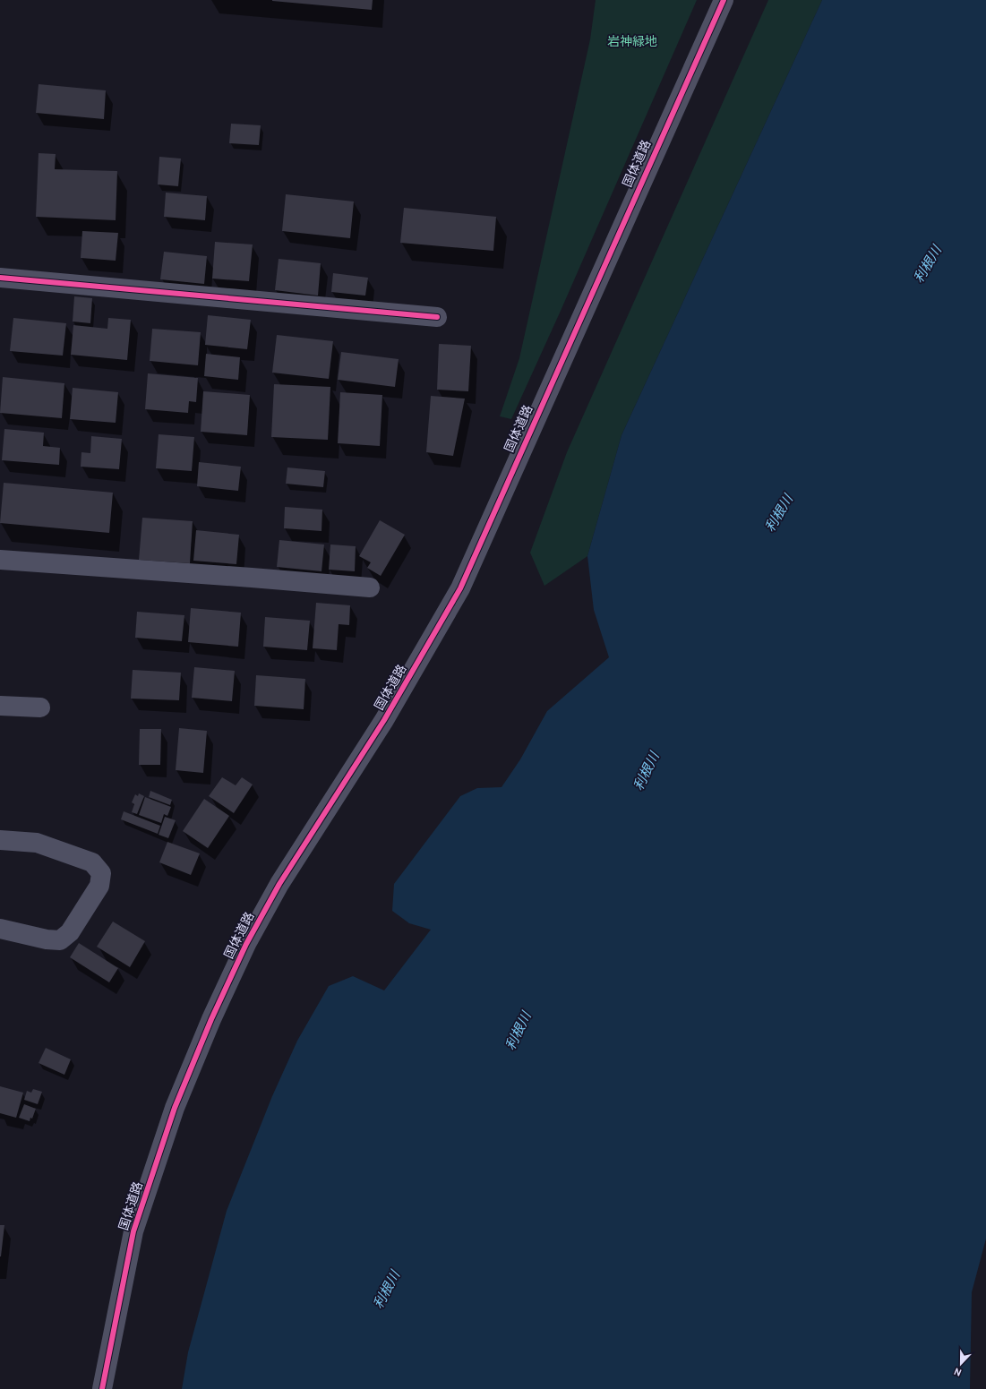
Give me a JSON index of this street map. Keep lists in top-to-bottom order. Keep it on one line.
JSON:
{"streets":{"street":["国体道路"]},"water":["利根川"],"parks":["岩神緑地"],"north":"bottom"}
